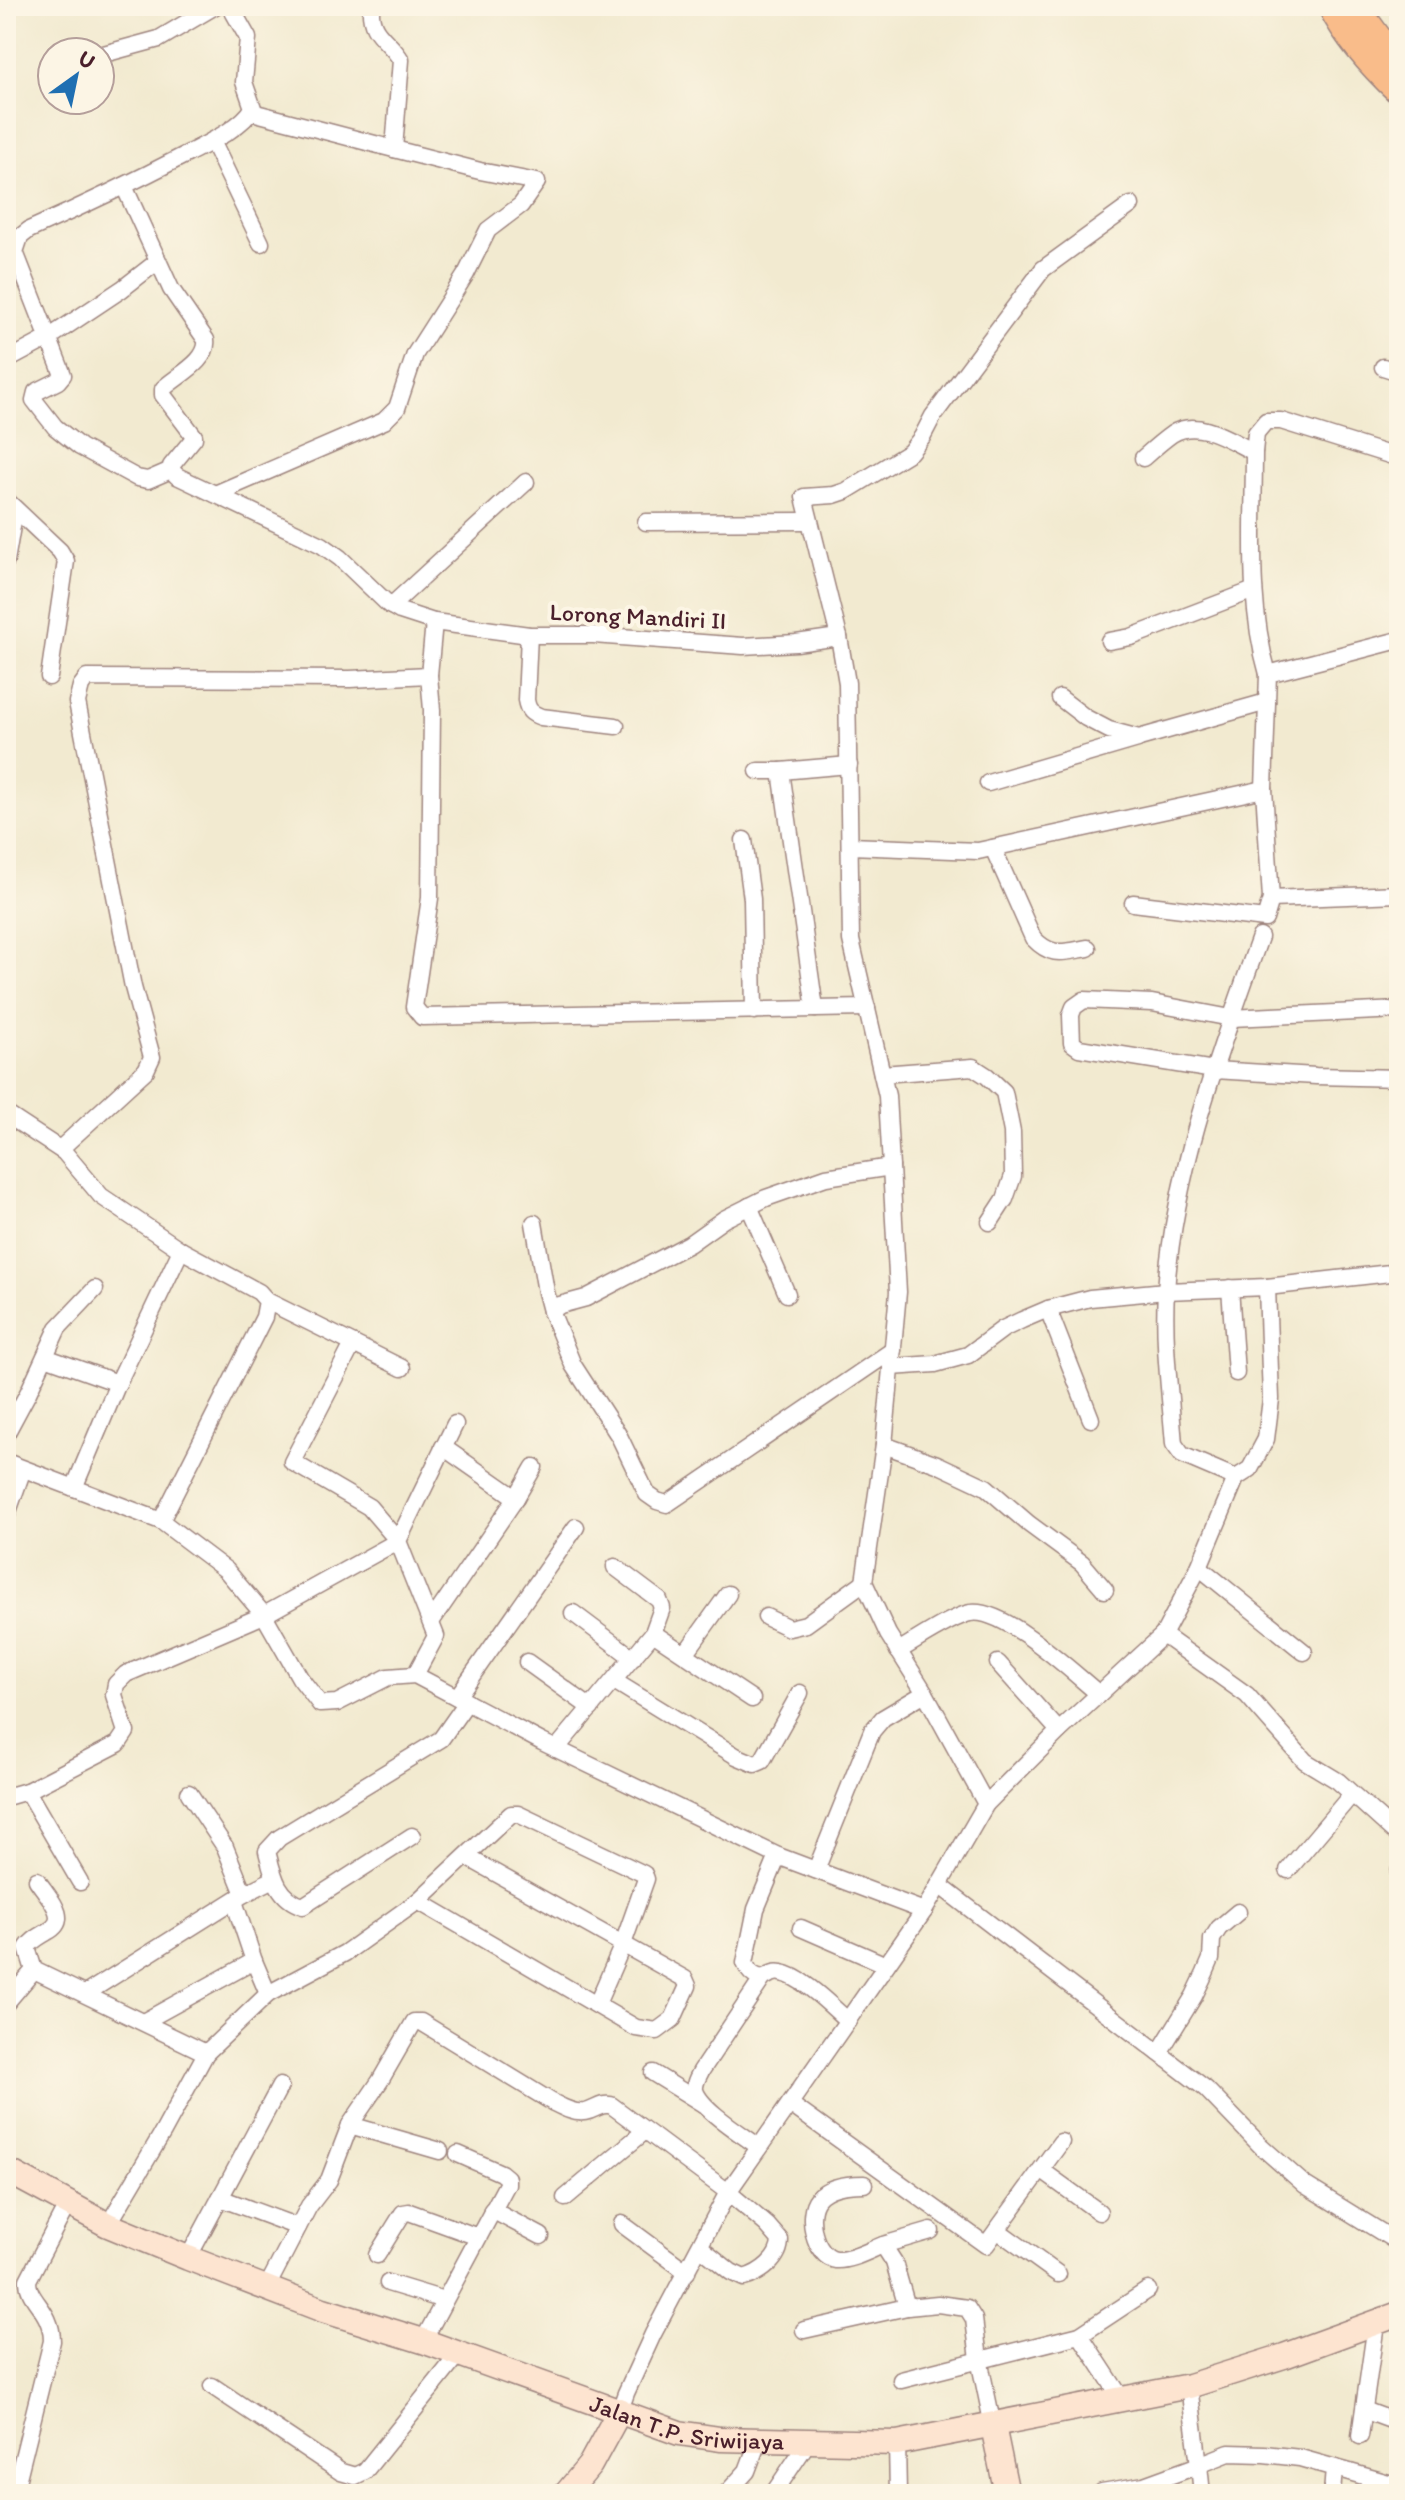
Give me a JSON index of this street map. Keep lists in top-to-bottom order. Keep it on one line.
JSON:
{"streets":{"main road":["Jalan T.P. Sriwijaya"],"street":["Lorong Mandiri II"]},"north":"top right"}
